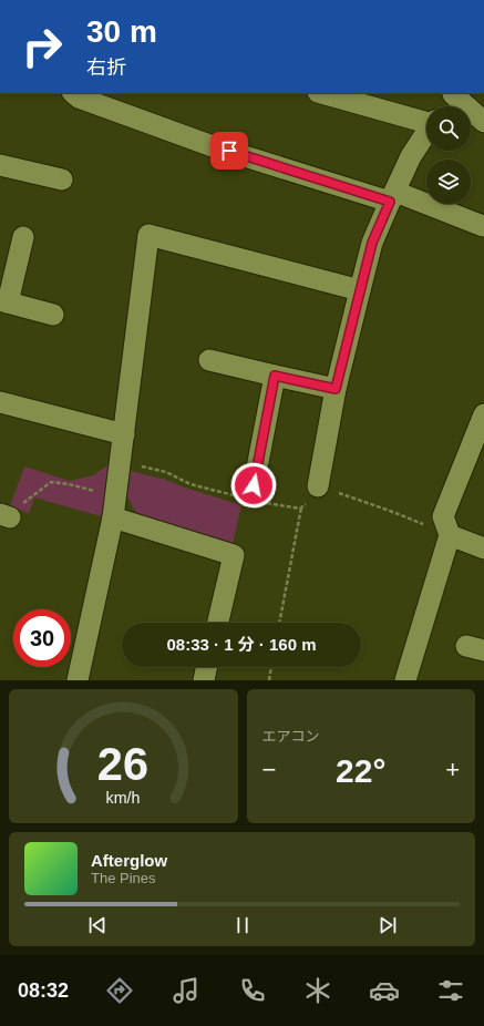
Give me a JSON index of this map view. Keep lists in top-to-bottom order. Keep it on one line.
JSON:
{"page":{"turn":["30 m","右折"],"limit":"30","trip":"08:33 · 1 分 · 160 m","tile":"エアコン","heat":["−","22°","+"],"song":["Afterglow","The Pines"],"tabs":"08:32","gauge":["26","km/h"]}}
